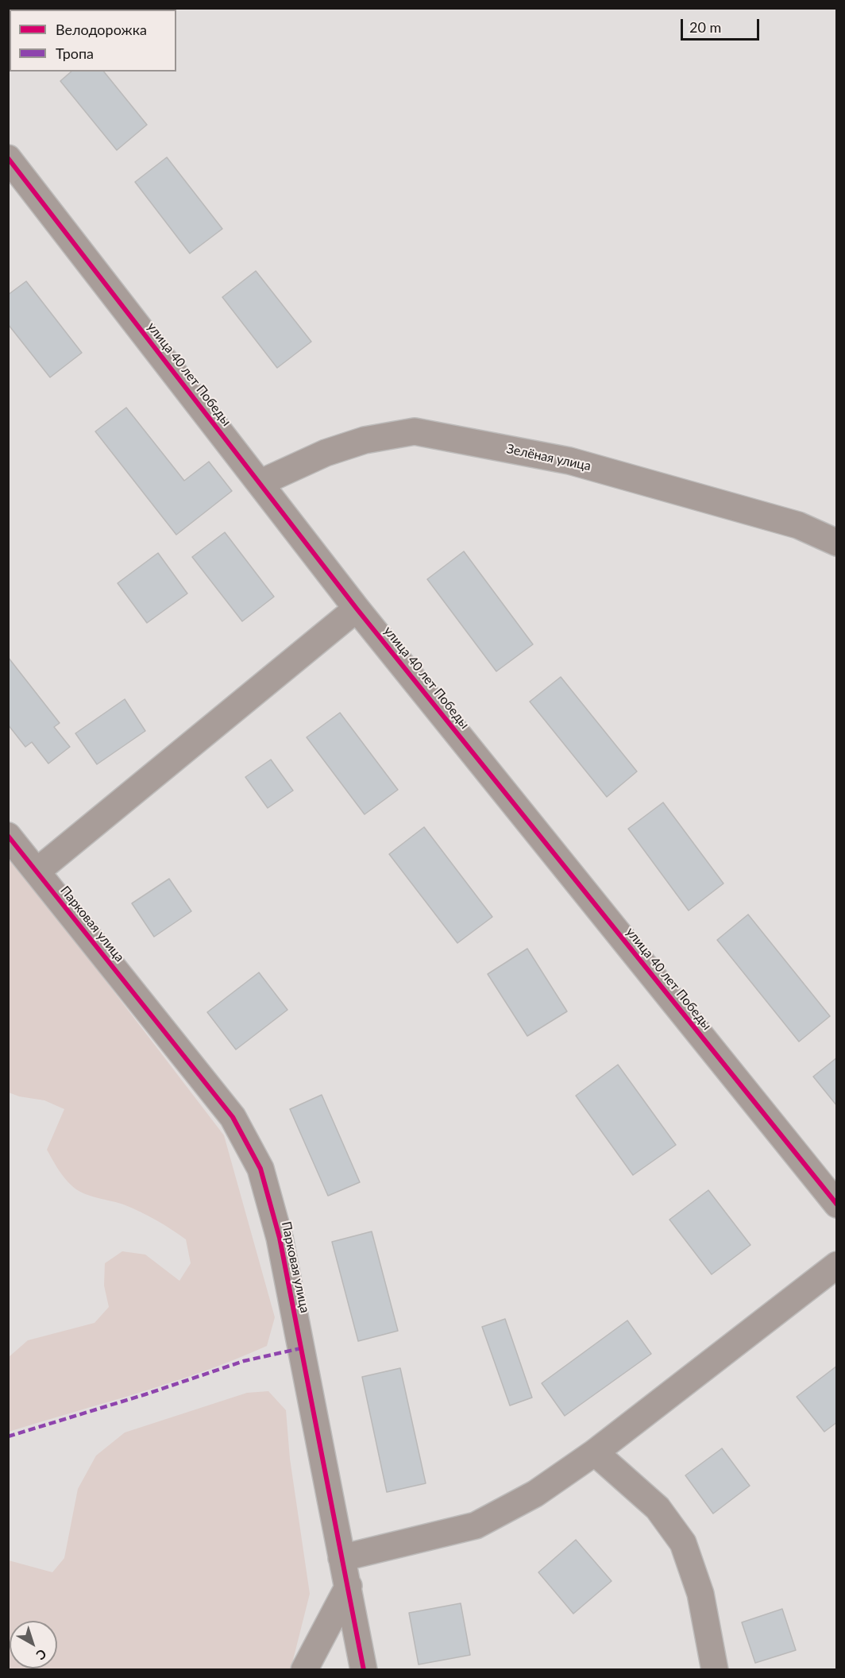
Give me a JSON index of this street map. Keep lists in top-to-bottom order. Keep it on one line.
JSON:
{"streets":{"street":["улица 40 лет Победы","Зелёная улица","Парковая улица"]},"crossings":[["улица 40 лет Победы","Зелёная улица"]],"legend":["Велодорожка","Тропа"],"scale_bar":"20 m","north":"bottom right"}
